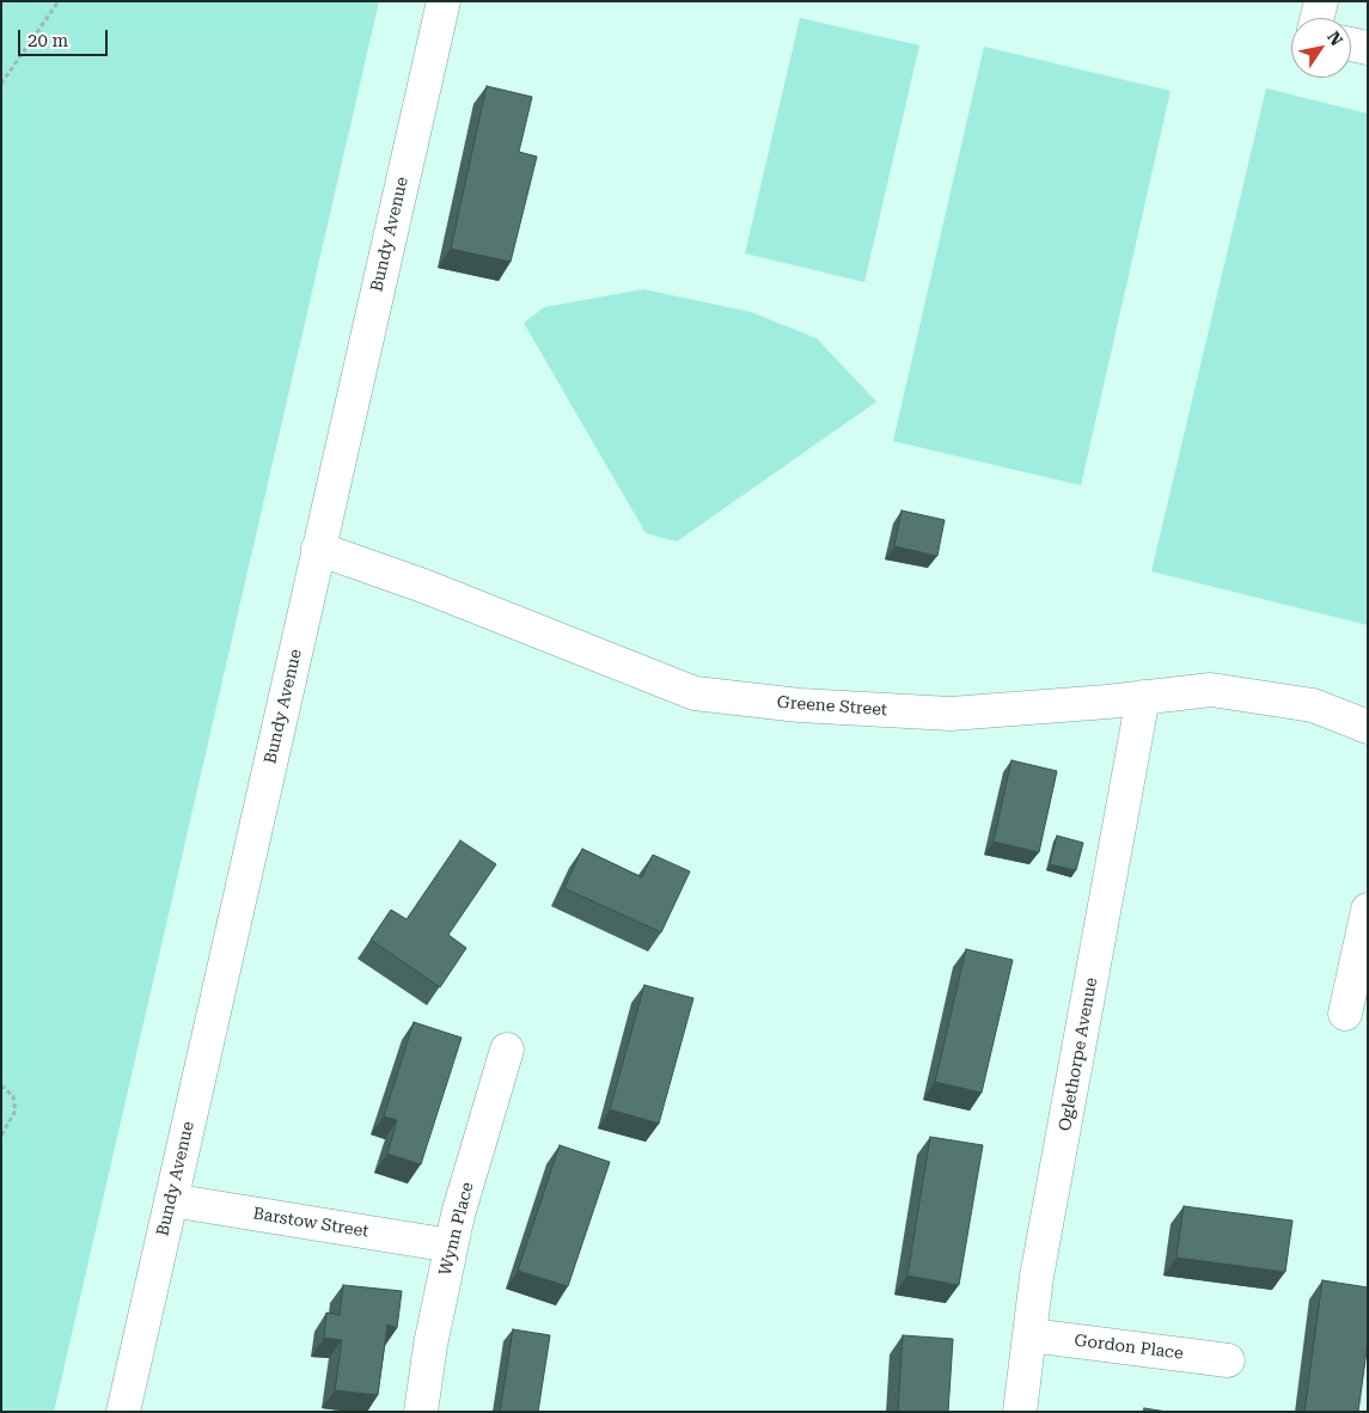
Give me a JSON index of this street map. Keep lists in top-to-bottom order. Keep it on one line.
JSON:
{"streets":{"street":["Bundy Avenue","Greene Street","Oglethorpe Avenue","Barstow Street","Wynn Place","Gordon Place"]},"crossings":[["Bundy Avenue","Greene Street"],["Bundy Avenue","Barstow Street"],["Greene Street","Oglethorpe Avenue"],["Oglethorpe Avenue","Gordon Place"],["Barstow Street","Wynn Place"]],"scale_bar":"20 m","north":"top right"}
